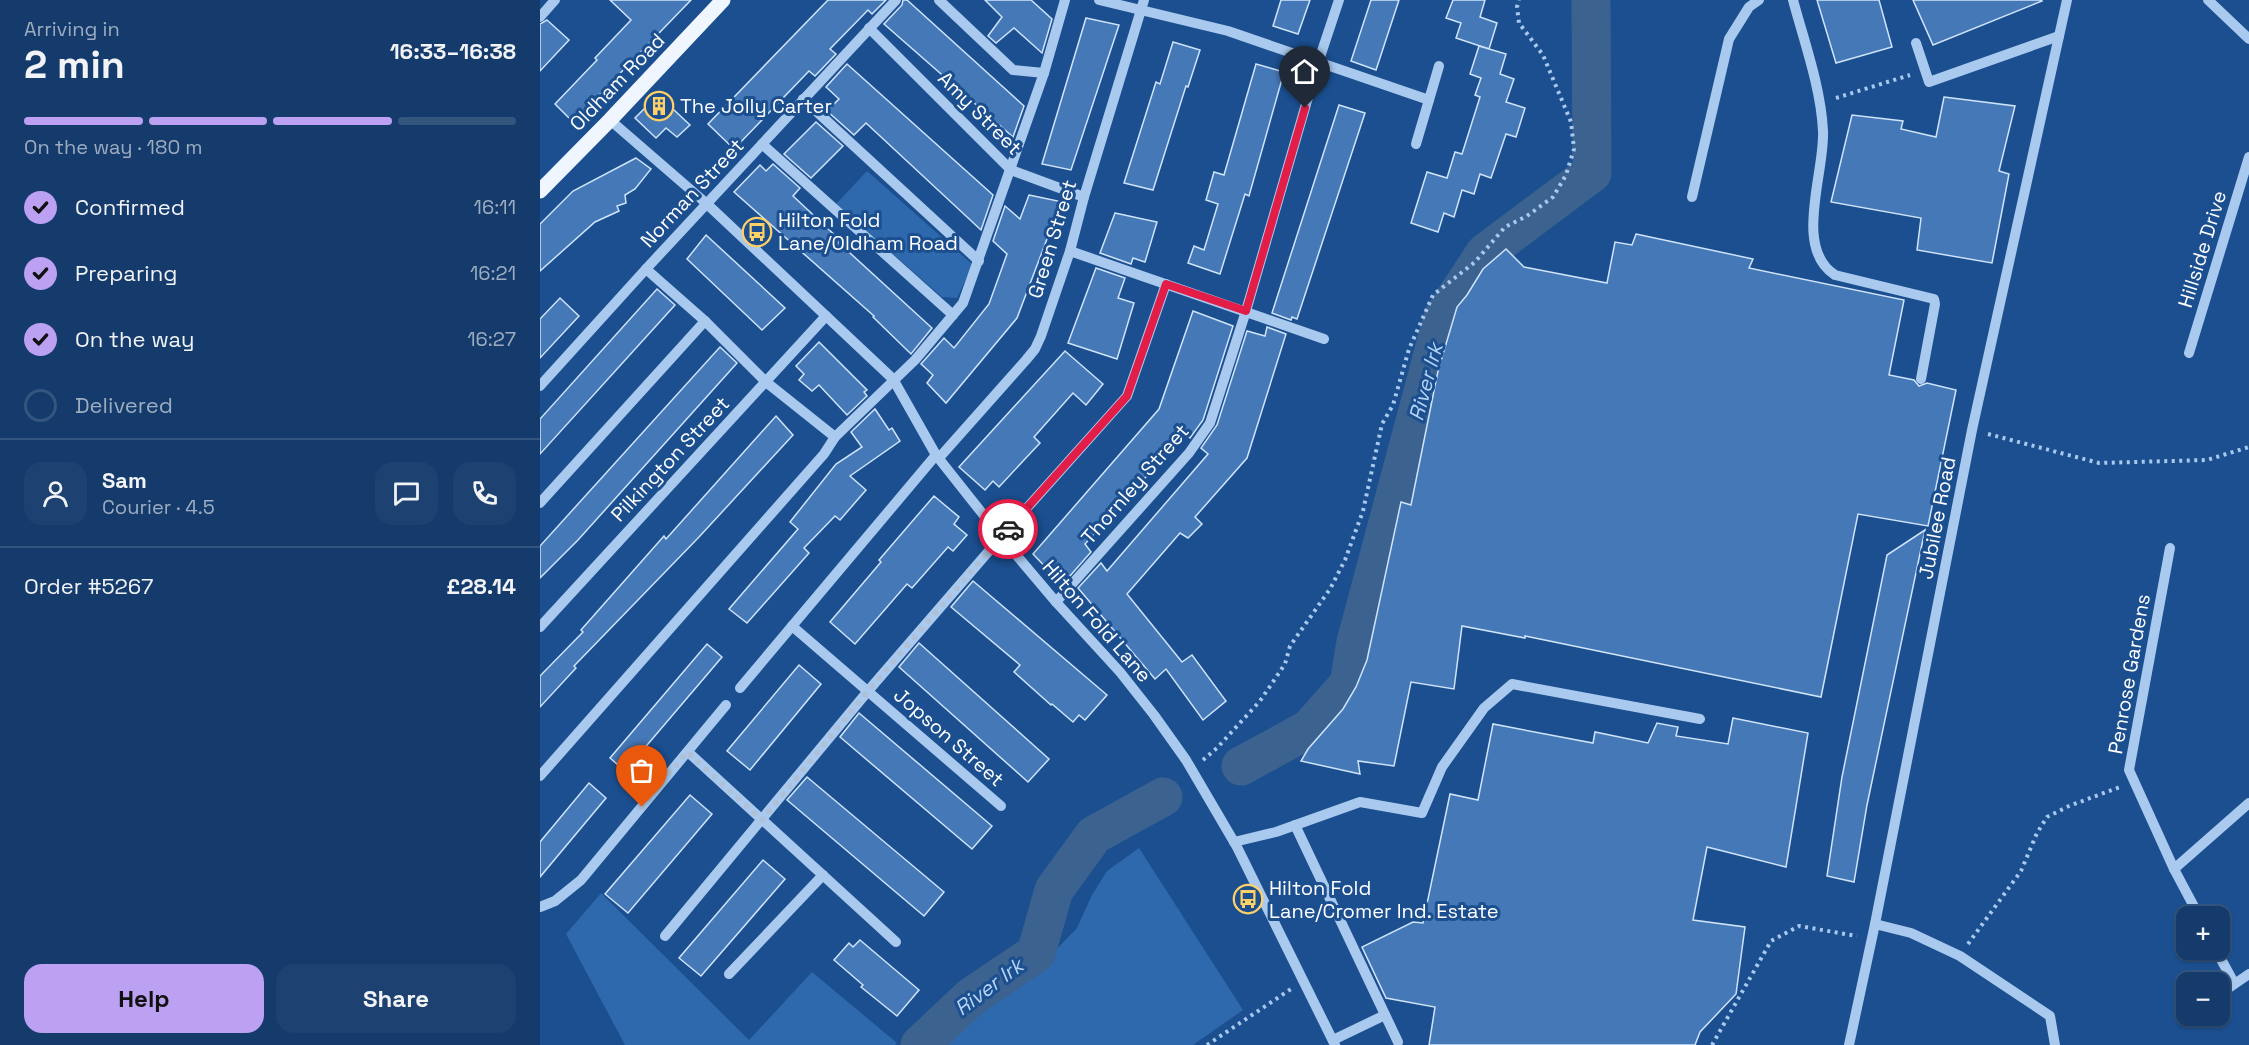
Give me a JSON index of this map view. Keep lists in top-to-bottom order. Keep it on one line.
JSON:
{"streets":{"main road":["Oldham Road"],"street":["Amy Street","Norman Street","Green Street","Hillside Drive","Pilkington Street","Thornley Street","Jubilee Road","Hilton Fold Lane","Penrose Gardens","Jopson Street"]},"crossings":[["Oldham Road","Hilton Fold Lane"],["Amy Street","Norman Street"],["Amy Street","Green Street"],["Norman Street","Hilton Fold Lane"],["Green Street","Hilton Fold Lane"],["Green Street","Jopson Street"],["Pilkington Street","Hilton Fold Lane"],["Thornley Street","Hilton Fold Lane"]],"water":["River Irk"],"places":{"building":["The Jolly Carter"],"bus stop":["Hilton Fold Lane/Oldham Road","Hilton Fold Lane/Cromer Ind. Estate"]},"page":{"heading":["2 min","Arriving in","16:33–16:38"],"panel":["Sam","Courier · 4.5","Order #5267","£28.14"],"bar":"On the way · 180 m","list":[["Confirmed","16:11"],["Preparing","16:21"],["On the way","16:27"],"Delivered"],"map_buttons":["+","−"],"buttons":["Help","Share"]}}
